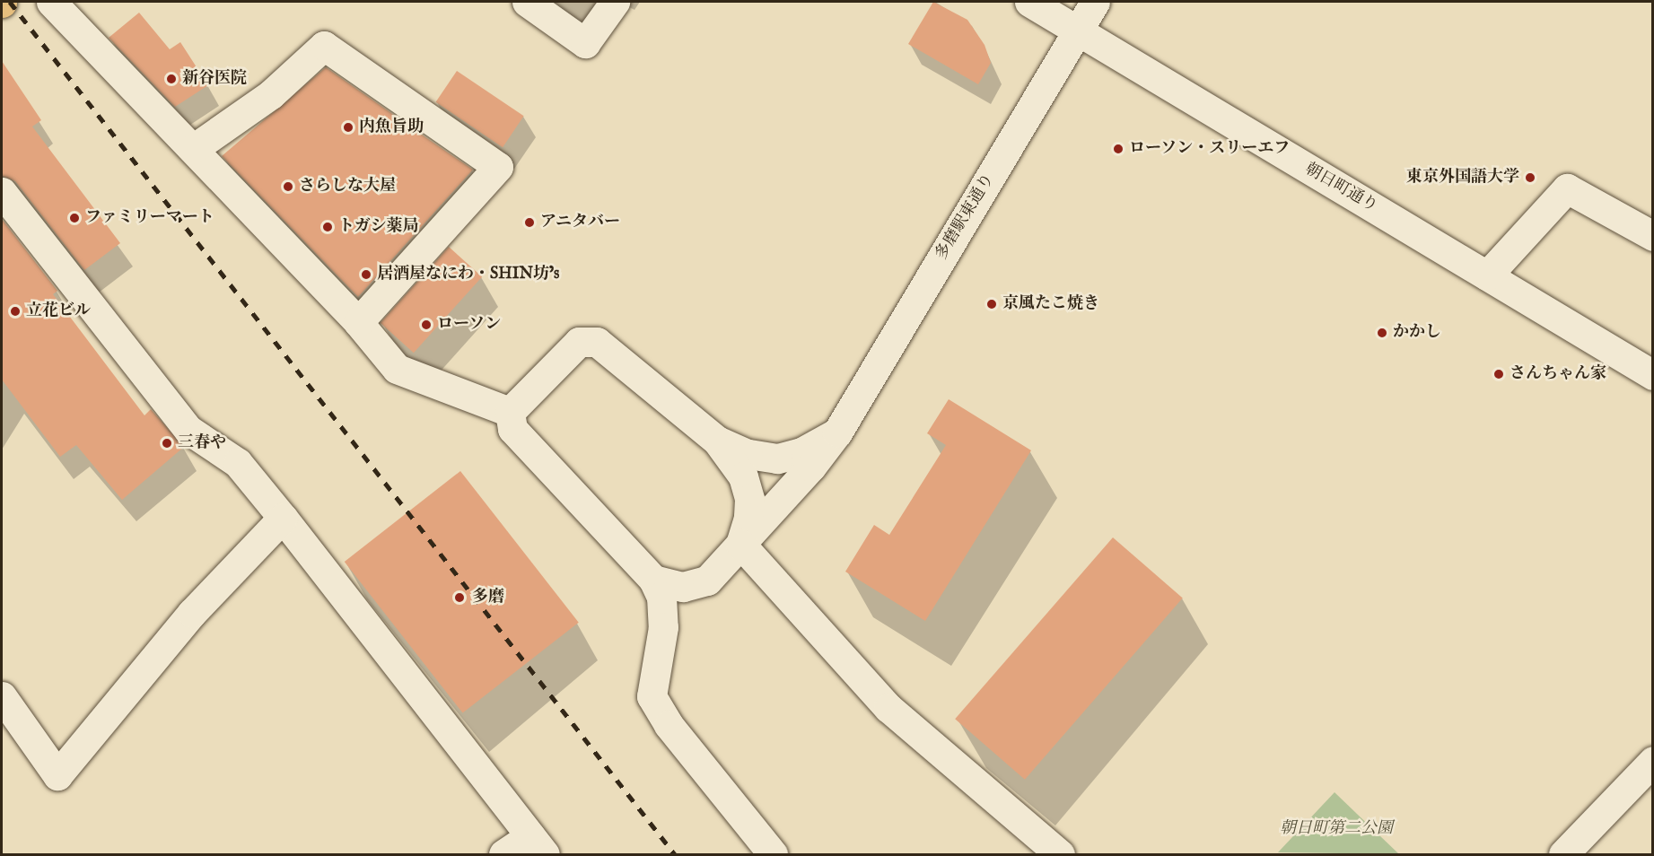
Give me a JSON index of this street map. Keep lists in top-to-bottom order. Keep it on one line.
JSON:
{"streets":{"street":["朝日町通り","多磨駅東通り"]},"crossings":[["朝日町通り","多磨駅東通り"]],"parks":["朝日町第二公園"],"places":["新谷医院","内魚旨助","ローソン・スリーエフ","東京外国語大学","さらしな大屋","ファミリーマート","アニタバー","トガシ薬局","居酒屋なにわ・SHIN坊’s","京風たこ焼き","立花ビル","ローソン","かかし","さんちゃん家","三春や","多磨"]}
